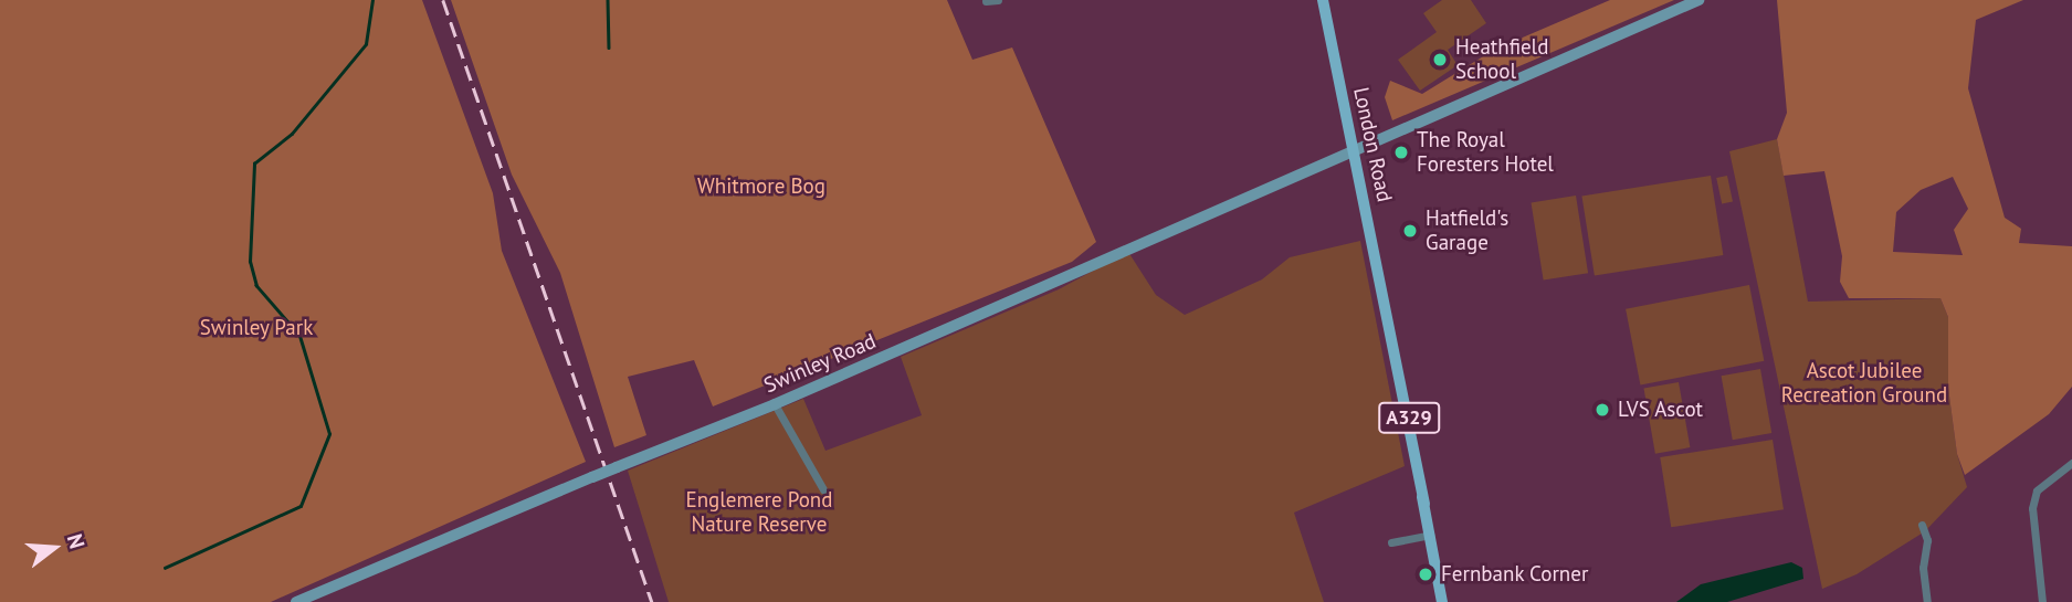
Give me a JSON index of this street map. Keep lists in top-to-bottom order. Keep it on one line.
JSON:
{"streets":{"main road":["London Road","Swinley Road","A329"]},"crossings":[["London Road","Swinley Road"]],"parks":["Whitmore Bog","Swinley Park","Ascot Jubilee Recreation Ground","Englemere Pond Nature Reserve"],"places":["Heathfield School","The Royal Foresters Hotel","Hatfield's Garage","LVS Ascot","Fernbank Corner"],"north":"right"}
